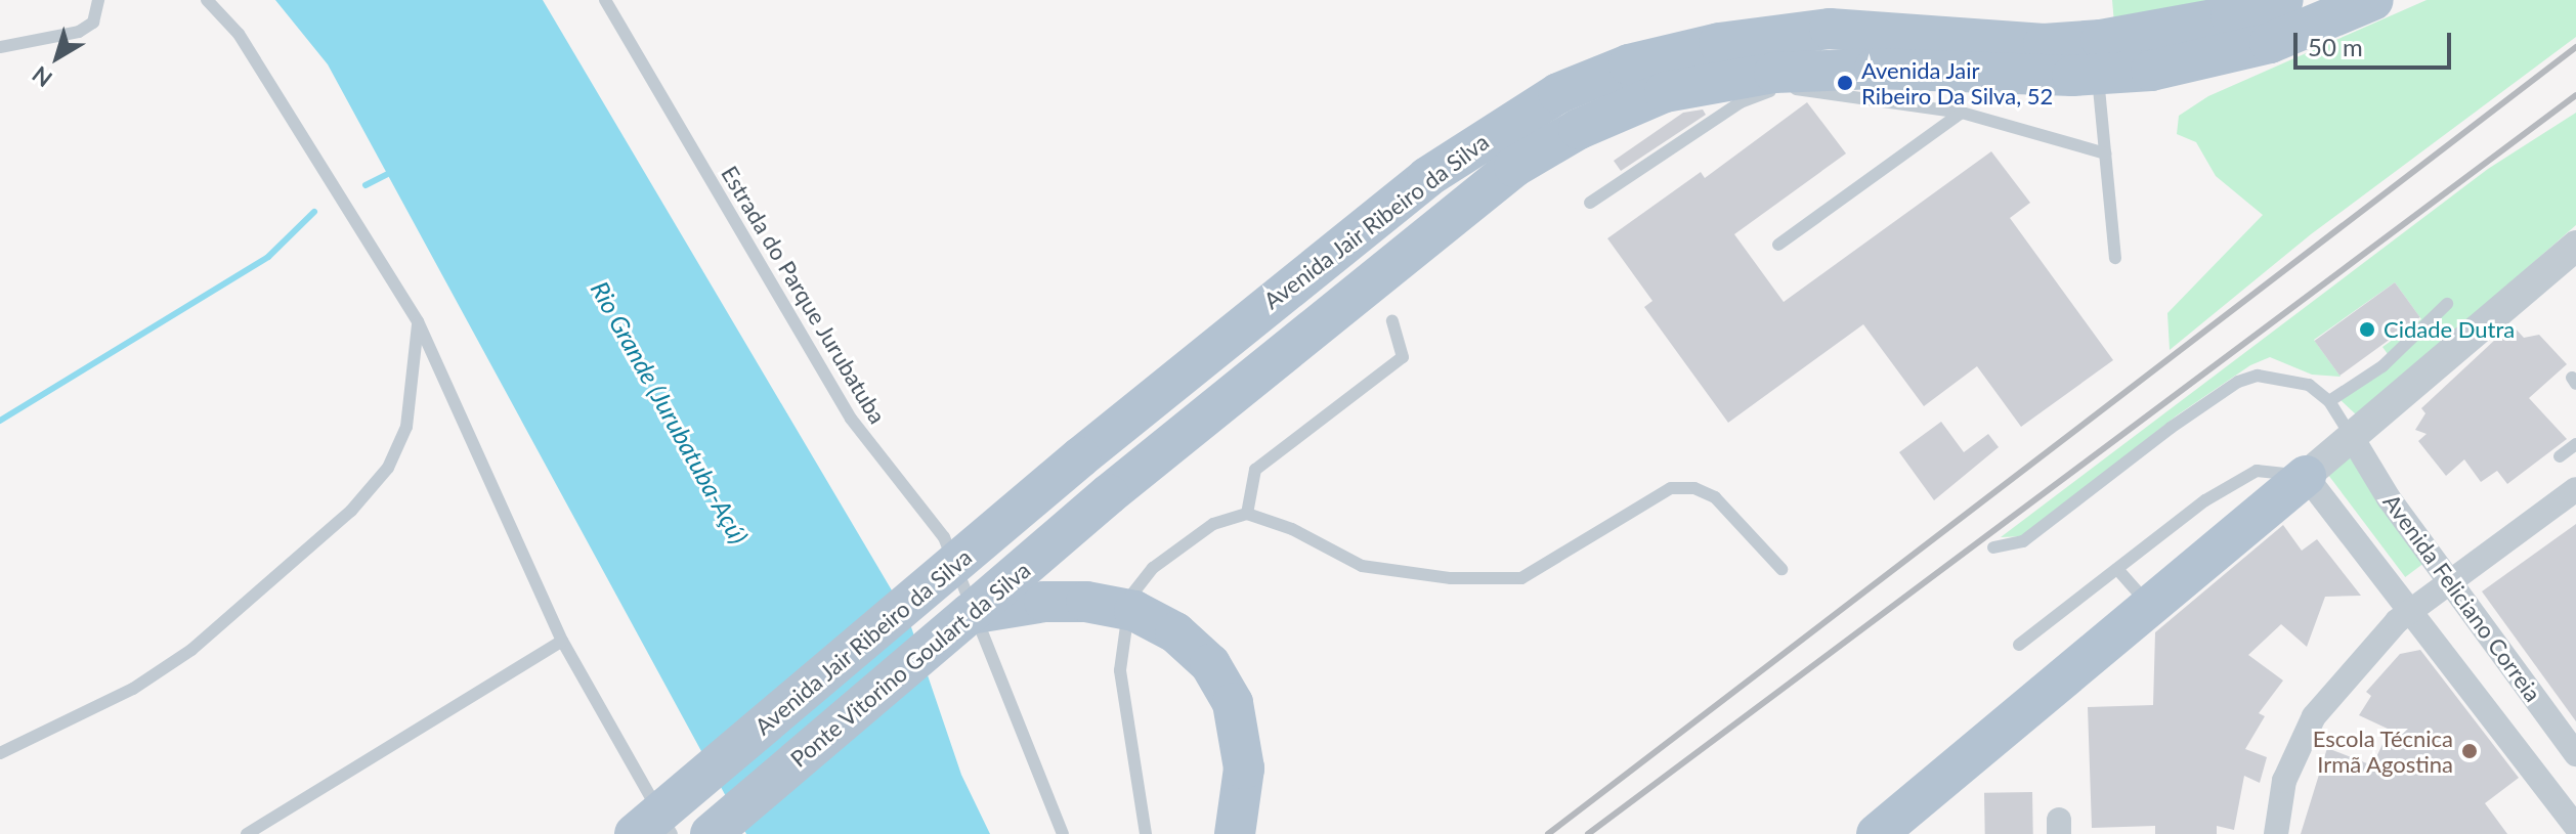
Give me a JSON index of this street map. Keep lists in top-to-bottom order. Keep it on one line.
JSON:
{"streets":{"main road":["Avenida Jair Ribeiro da Silva","Ponte Vitorino Goulart da Silva"],"street":["Avenida Feliciano Correia"],"lane":["Estrada do Parque Jurubatuba"]},"crossings":[["Avenida Jair Ribeiro da Silva","Ponte Vitorino Goulart da Silva"]],"water":["Rio Grande (Jurubatuba-Açú)"],"places":["Avenida Jair Ribeiro Da Silva, 52","Cidade Dutra","Escola Técnica Irmã Agostina"],"scale_bar":"50 m","north":"bottom left"}
